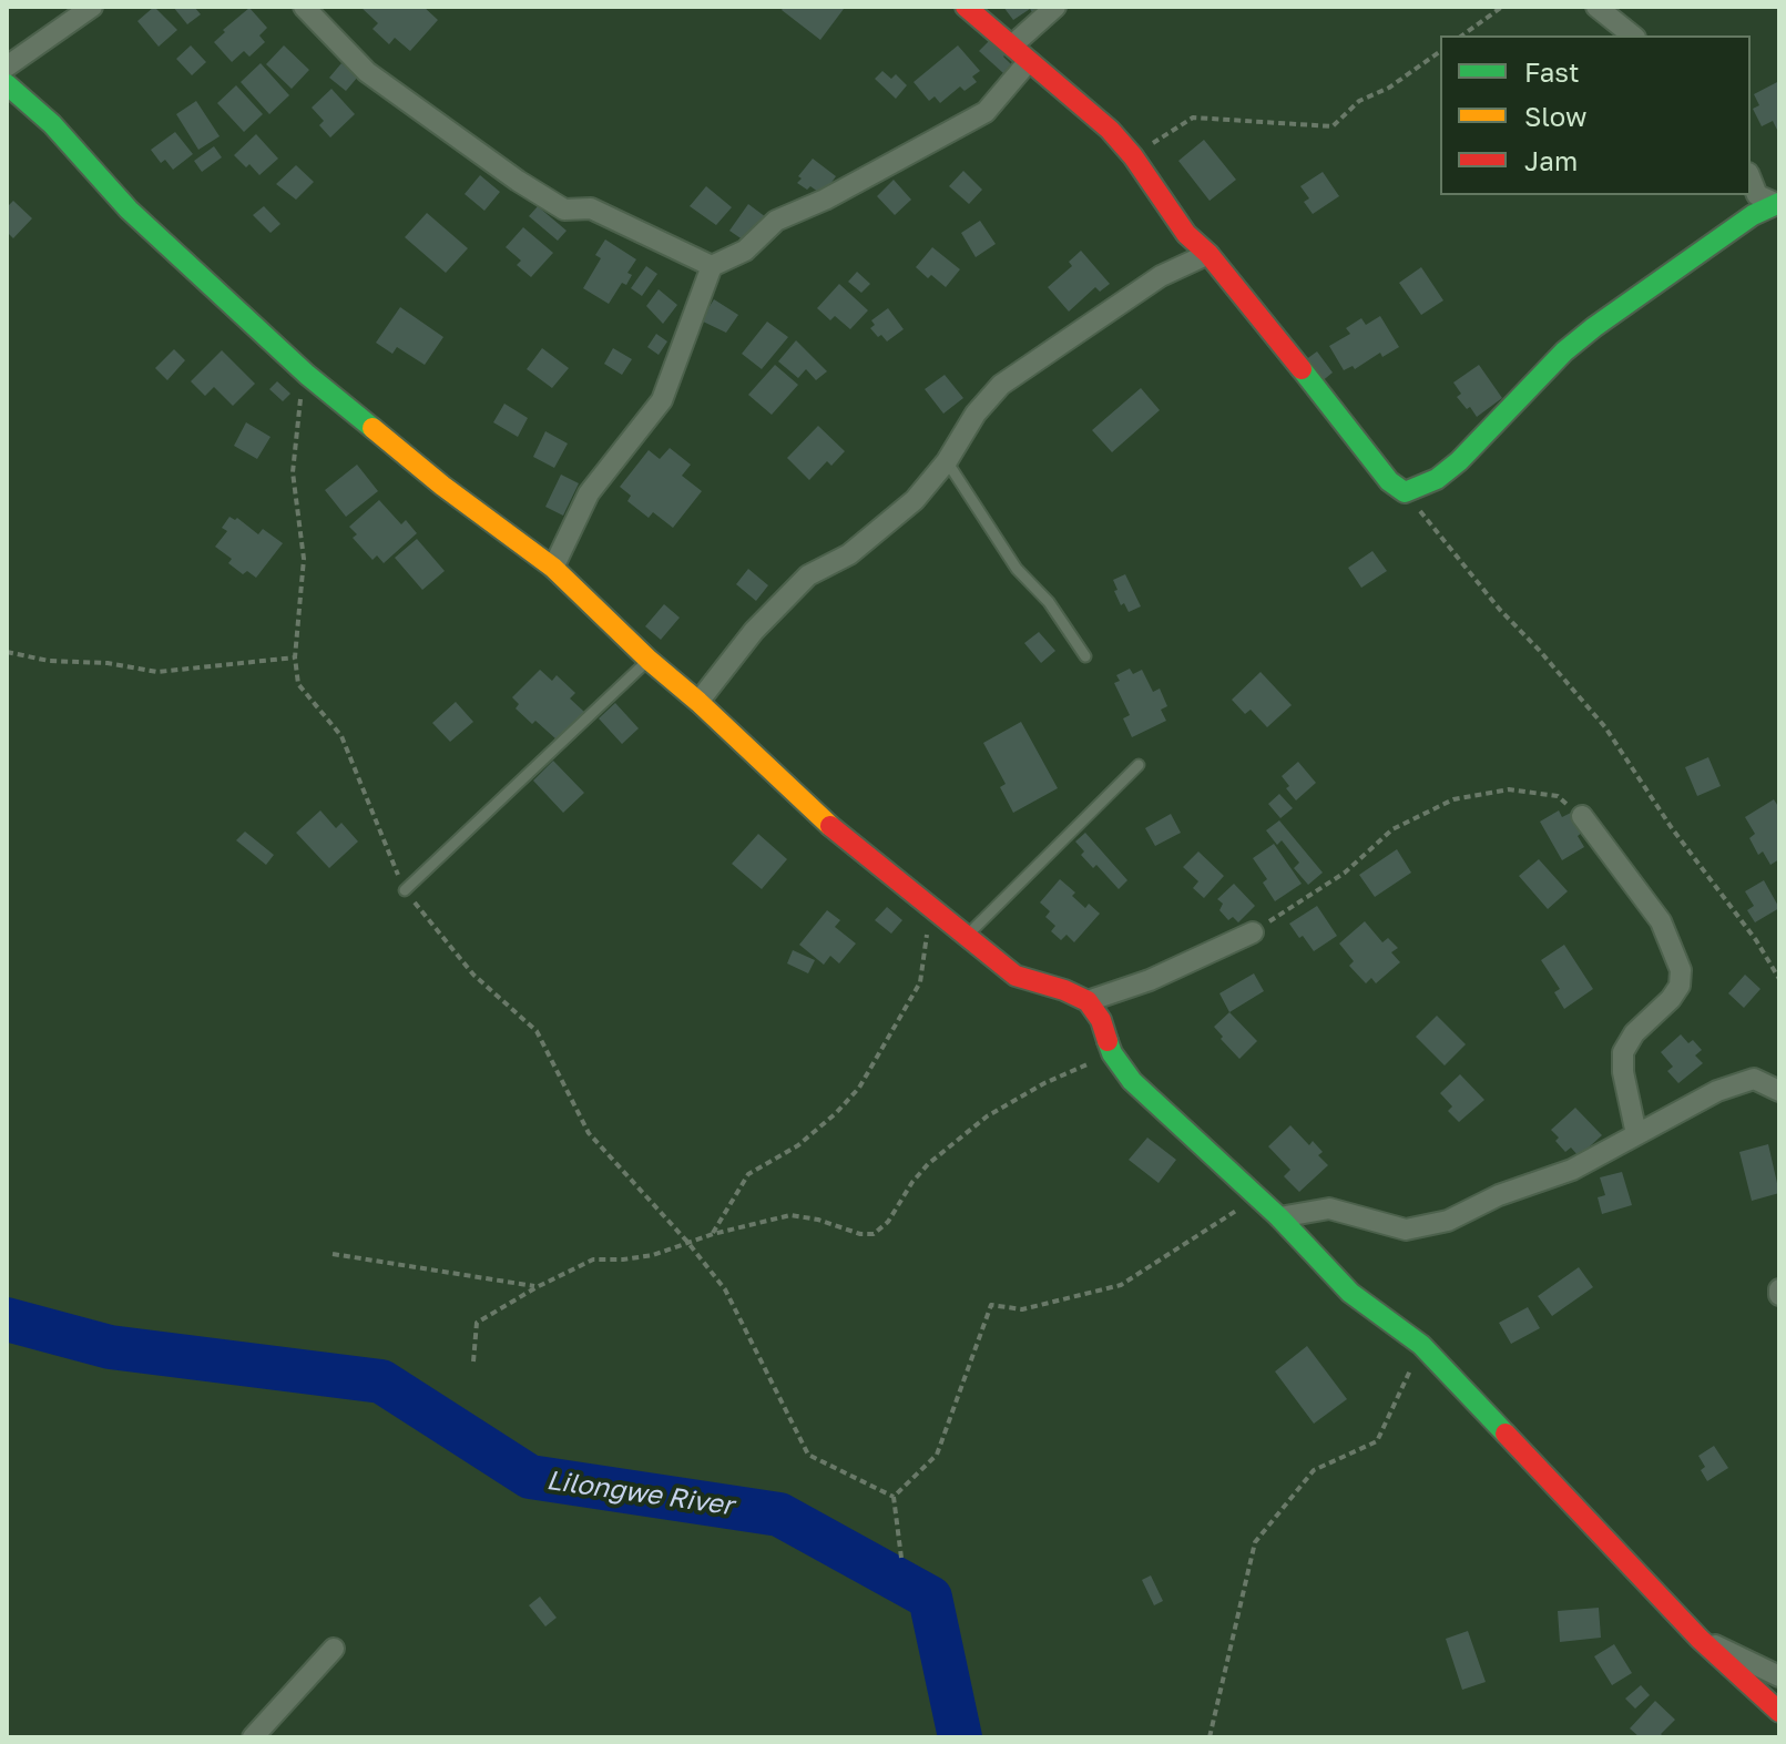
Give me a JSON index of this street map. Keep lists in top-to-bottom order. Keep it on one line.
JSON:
{"water":["Lilongwe River"],"legend":["Fast","Slow","Jam"]}
